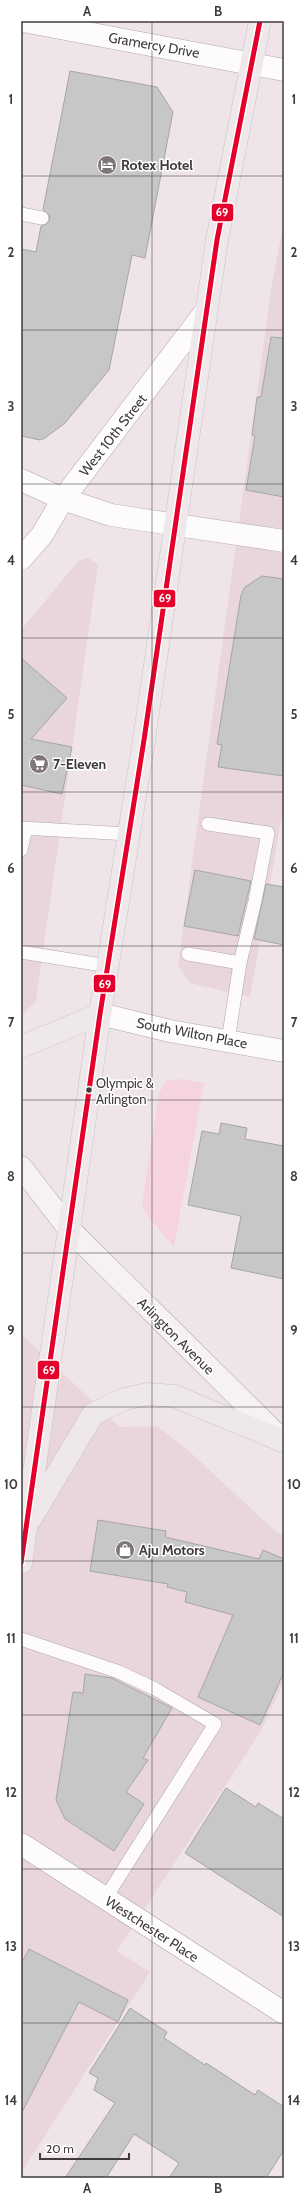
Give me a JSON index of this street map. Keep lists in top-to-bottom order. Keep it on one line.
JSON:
{"streets":{"main road":["Arlington Avenue"],"street":["Gramercy Drive","West 10th Street","South Wilton Place","Westchester Place"]},"places":{"hotel":["Rotex Hotel"],"supermarket":["7-Eleven"],"other":["Olympic & Arlington"],"shop":["Aju Motors"]},"lines":["transit line 69"],"scale_bar":"20 m","grid":{"columns":["A","B"],"rows":["1","2","3","4","5","6","7","8","9","10","11","12","13","14"]}}
